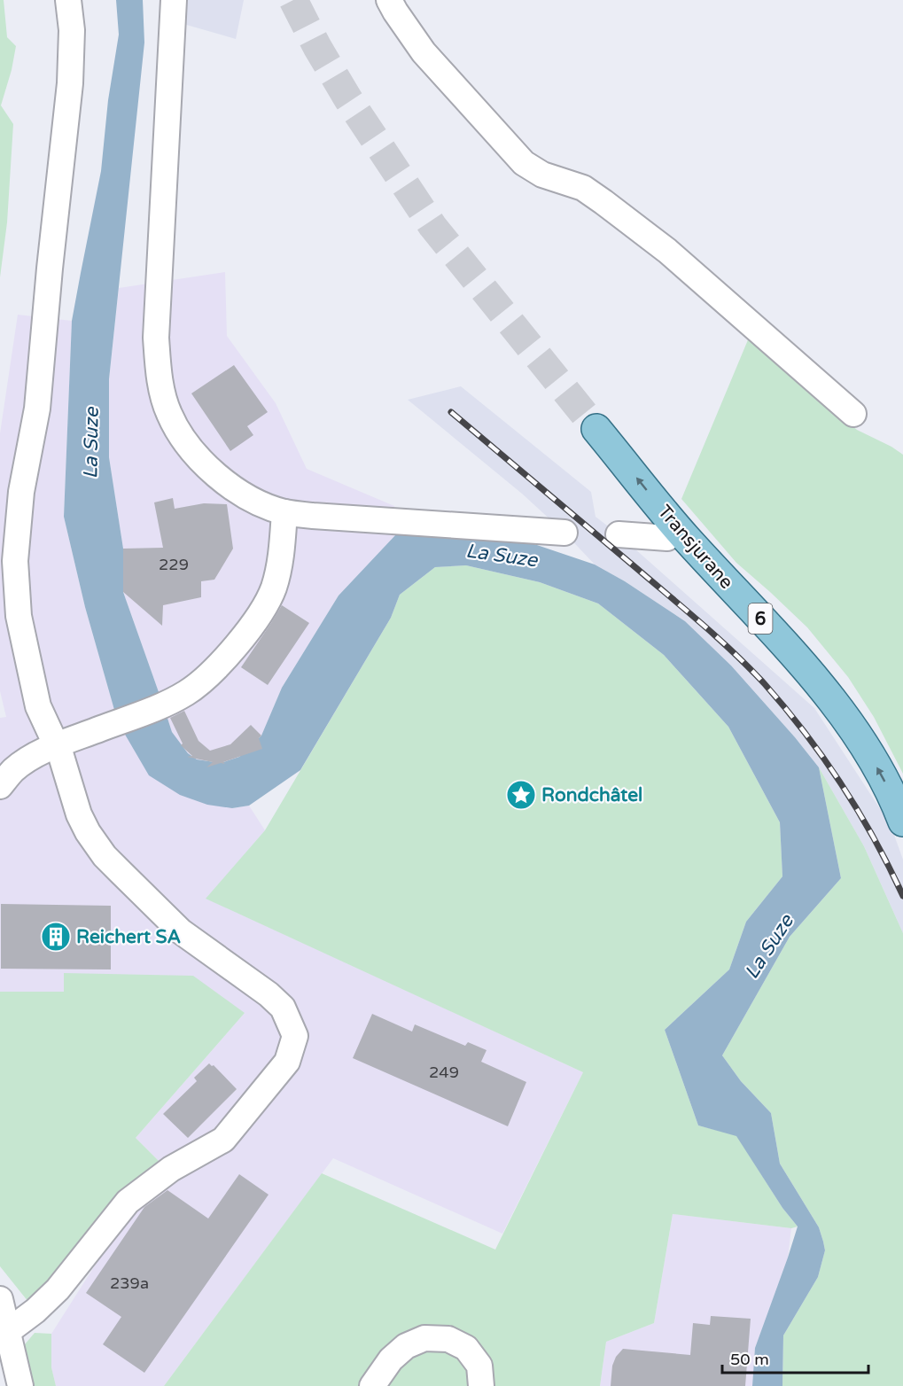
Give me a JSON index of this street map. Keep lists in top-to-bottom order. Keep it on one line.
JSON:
{"streets":{"main road":["Transjurane","6"]},"one_way":["Transjurane"],"water":["La Suze"],"places":{"place":["Rondchâtel"],"building":["Reichert SA"]},"house_numbers":["229","249","239a"],"scale_bar":"50 m"}
